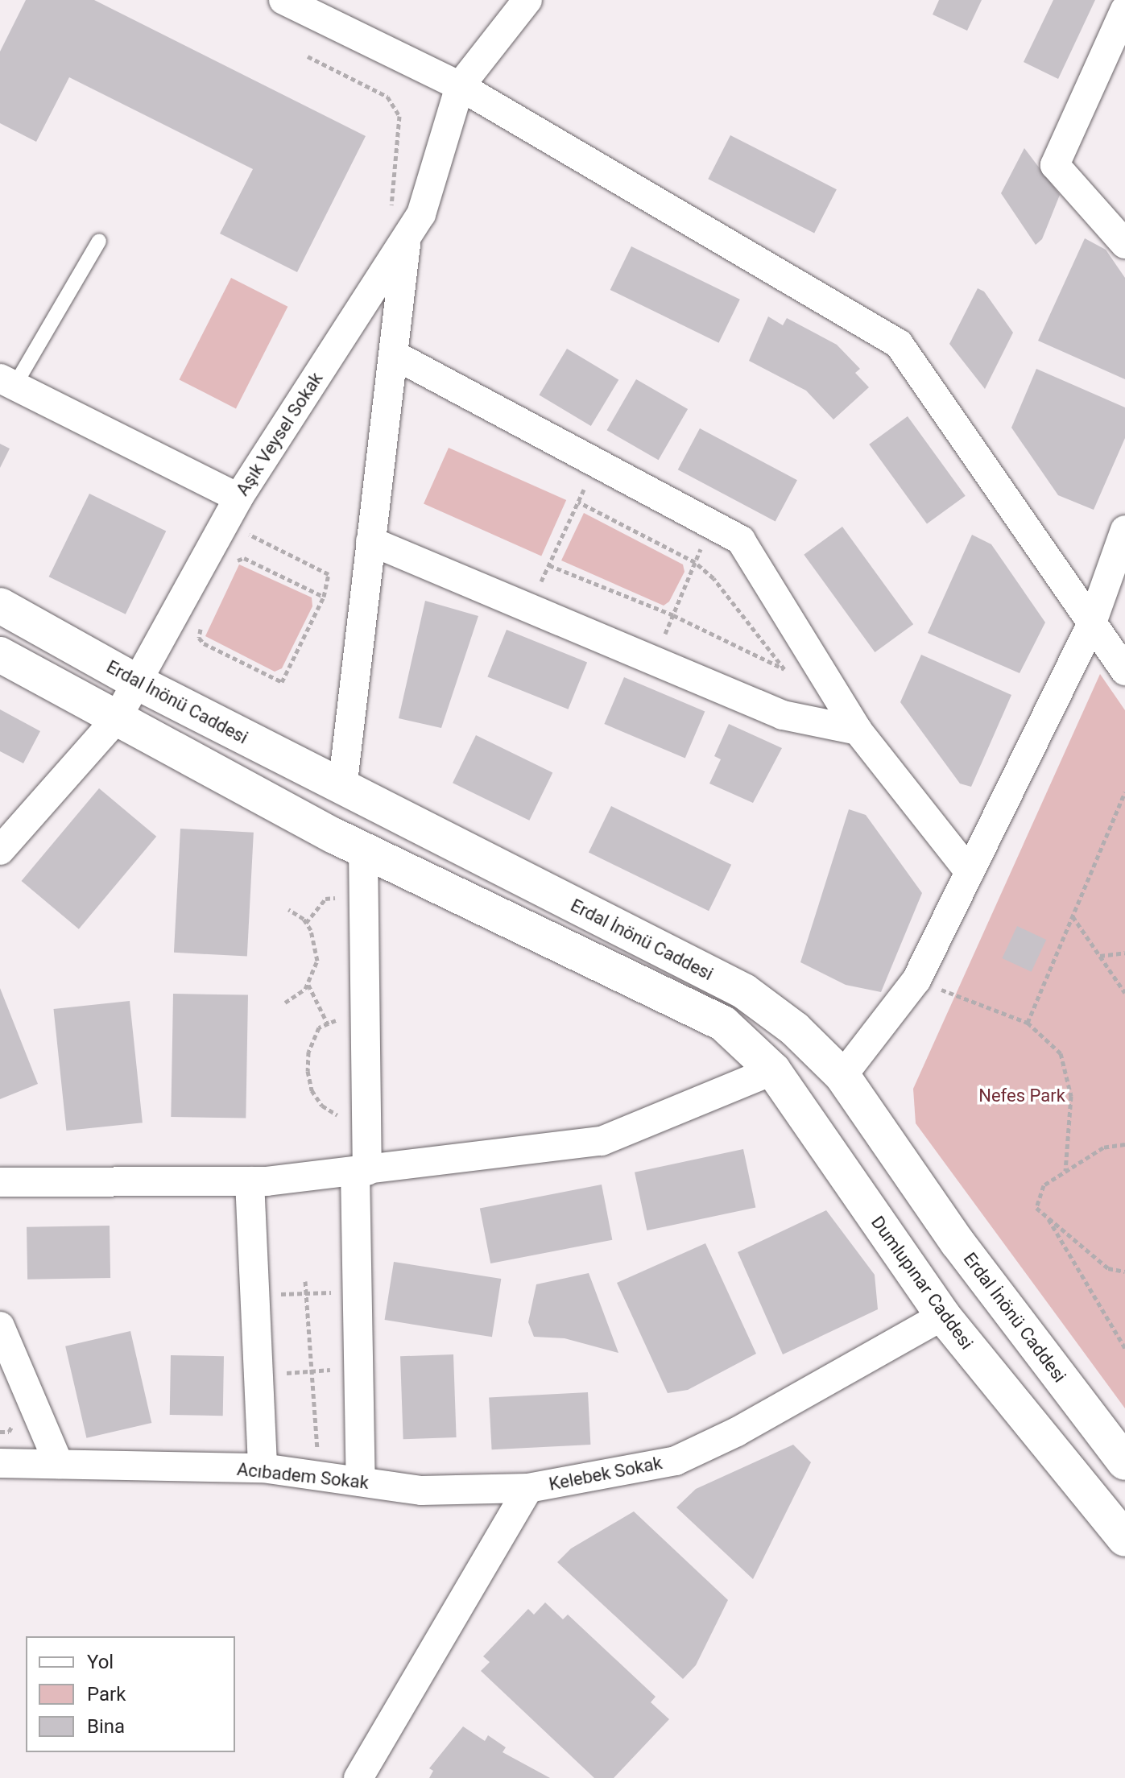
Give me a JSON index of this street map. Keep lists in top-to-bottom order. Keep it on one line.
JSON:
{"streets":{"main road":["Erdal İnönü Caddesi","Dumlupınar Caddesi"],"street":["Aşık Veysel Sokak","Kelebek Sokak","Acıbadem Sokak"]},"crossings":[["Aşık Veysel Sokak","Erdal İnönü Caddesi"],["Dumlupınar Caddesi","Kelebek Sokak"],["Kelebek Sokak","Acıbadem Sokak"]],"parks":["Nefes Park"],"legend":["Yol","Park","Bina"]}
